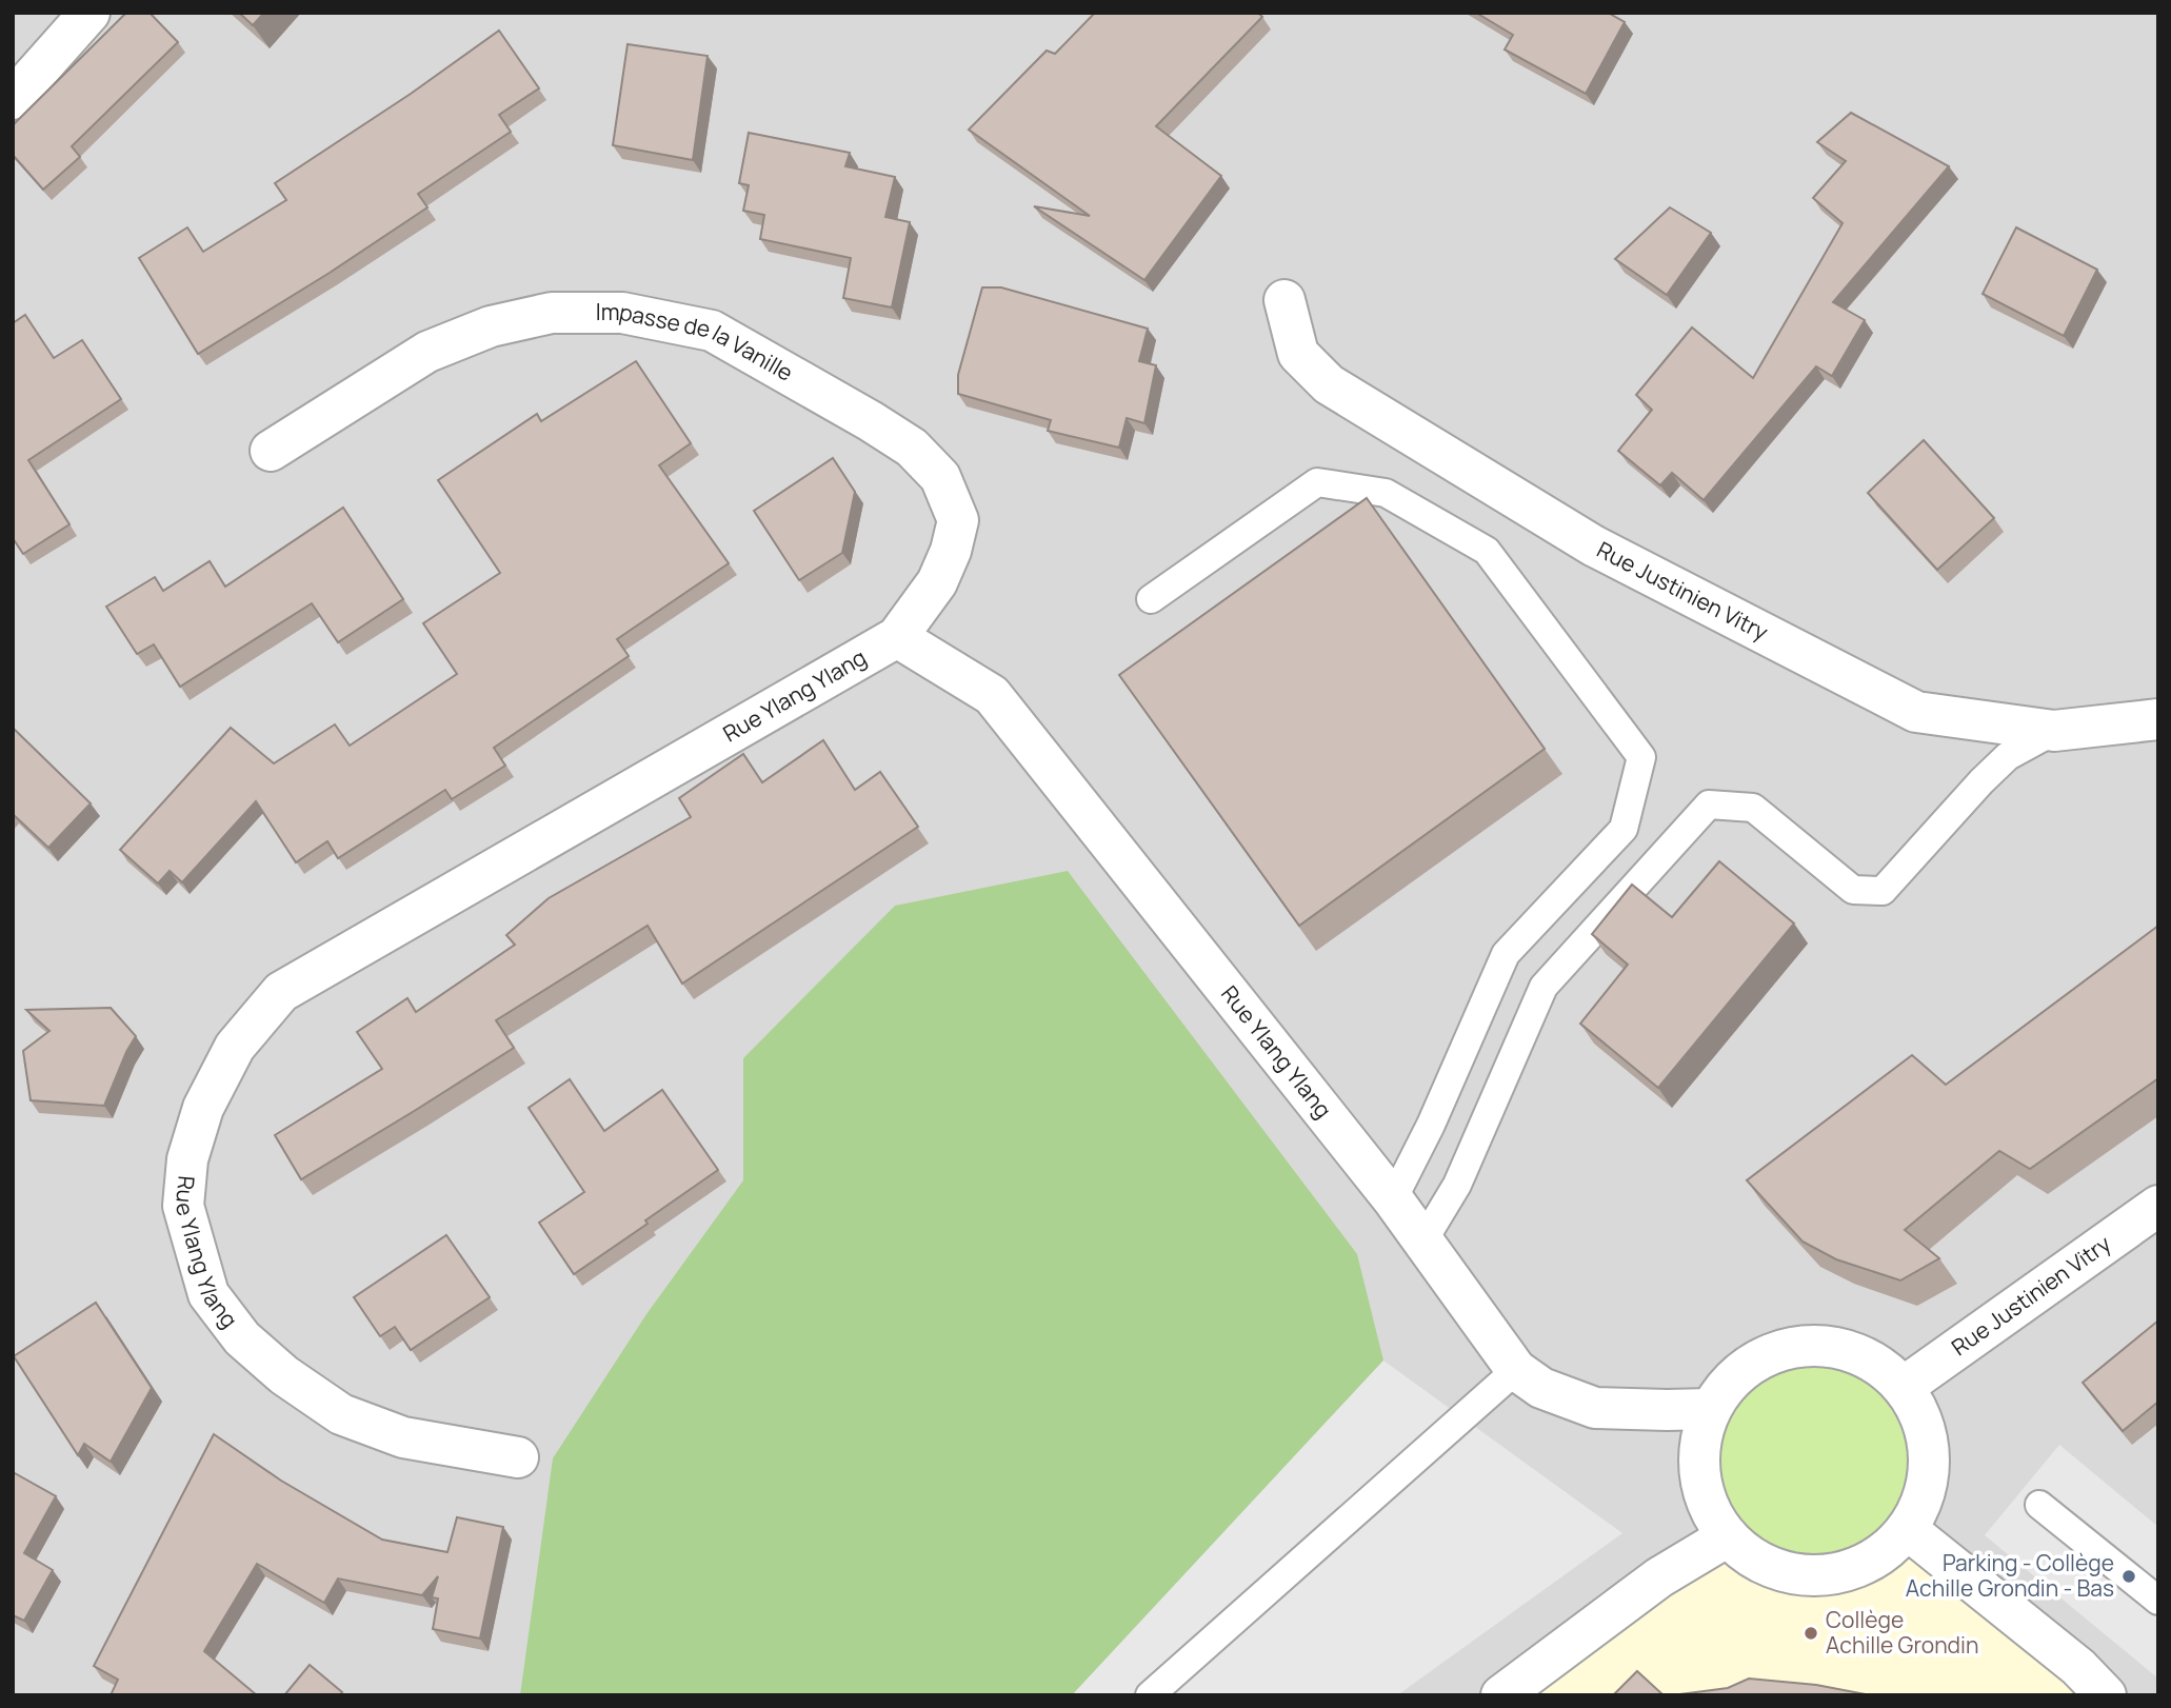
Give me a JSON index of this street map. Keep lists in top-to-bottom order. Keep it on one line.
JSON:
{"streets":{"street":["Impasse de la Vanille","Rue Justinien Vitry","Rue Ylang Ylang"]},"crossings":[["Impasse de la Vanille","Rue Ylang Ylang"],["Rue Justinien Vitry","Rue Ylang Ylang"]],"places":["Parking - Collège Achille Grondin - Bas","Collège Achille Grondin"]}
